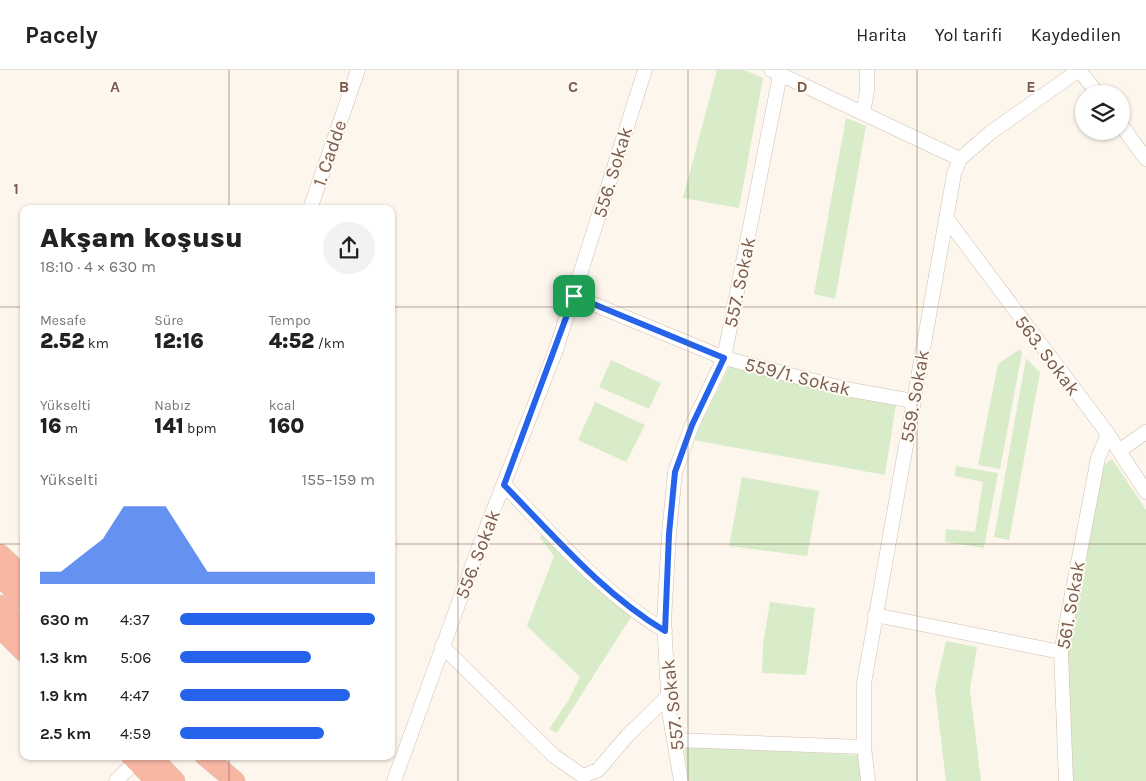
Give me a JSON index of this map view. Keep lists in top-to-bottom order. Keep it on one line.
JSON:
{"streets":{"street":["1. Cadde","556. Sokak","557. Sokak","563. Sokak","559/1. Sokak","559. Sokak","561. Sokak"]},"crossings":[["556. Sokak","559/1. Sokak"],["557. Sokak","559/1. Sokak"],["563. Sokak","559. Sokak"],["563. Sokak","561. Sokak"],["559/1. Sokak","559. Sokak"]],"page":{"header":"Pacely","nav":["Harita","Yol tarifi","Kaydedilen"],"heading":["Akşam koşusu","18:10 · 4 × 630 m"],"stats":[["Mesafe","2.52 km"],["Süre","12:16"],["Tempo","4:52 /km"],["Yükselti","16 m"],["Nabız","141 bpm"],["kcal","160"]],"chart":["Yükselti","155–159 m"],"list":[{"name":"630 m","note":"4:37"},{"name":"1.3 km","note":"5:06"},{"name":"1.9 km","note":"4:47"},{"name":"2.5 km","note":"4:59"}]},"grid":{"columns":["A","B","C","D","E"],"rows":["1"]}}
